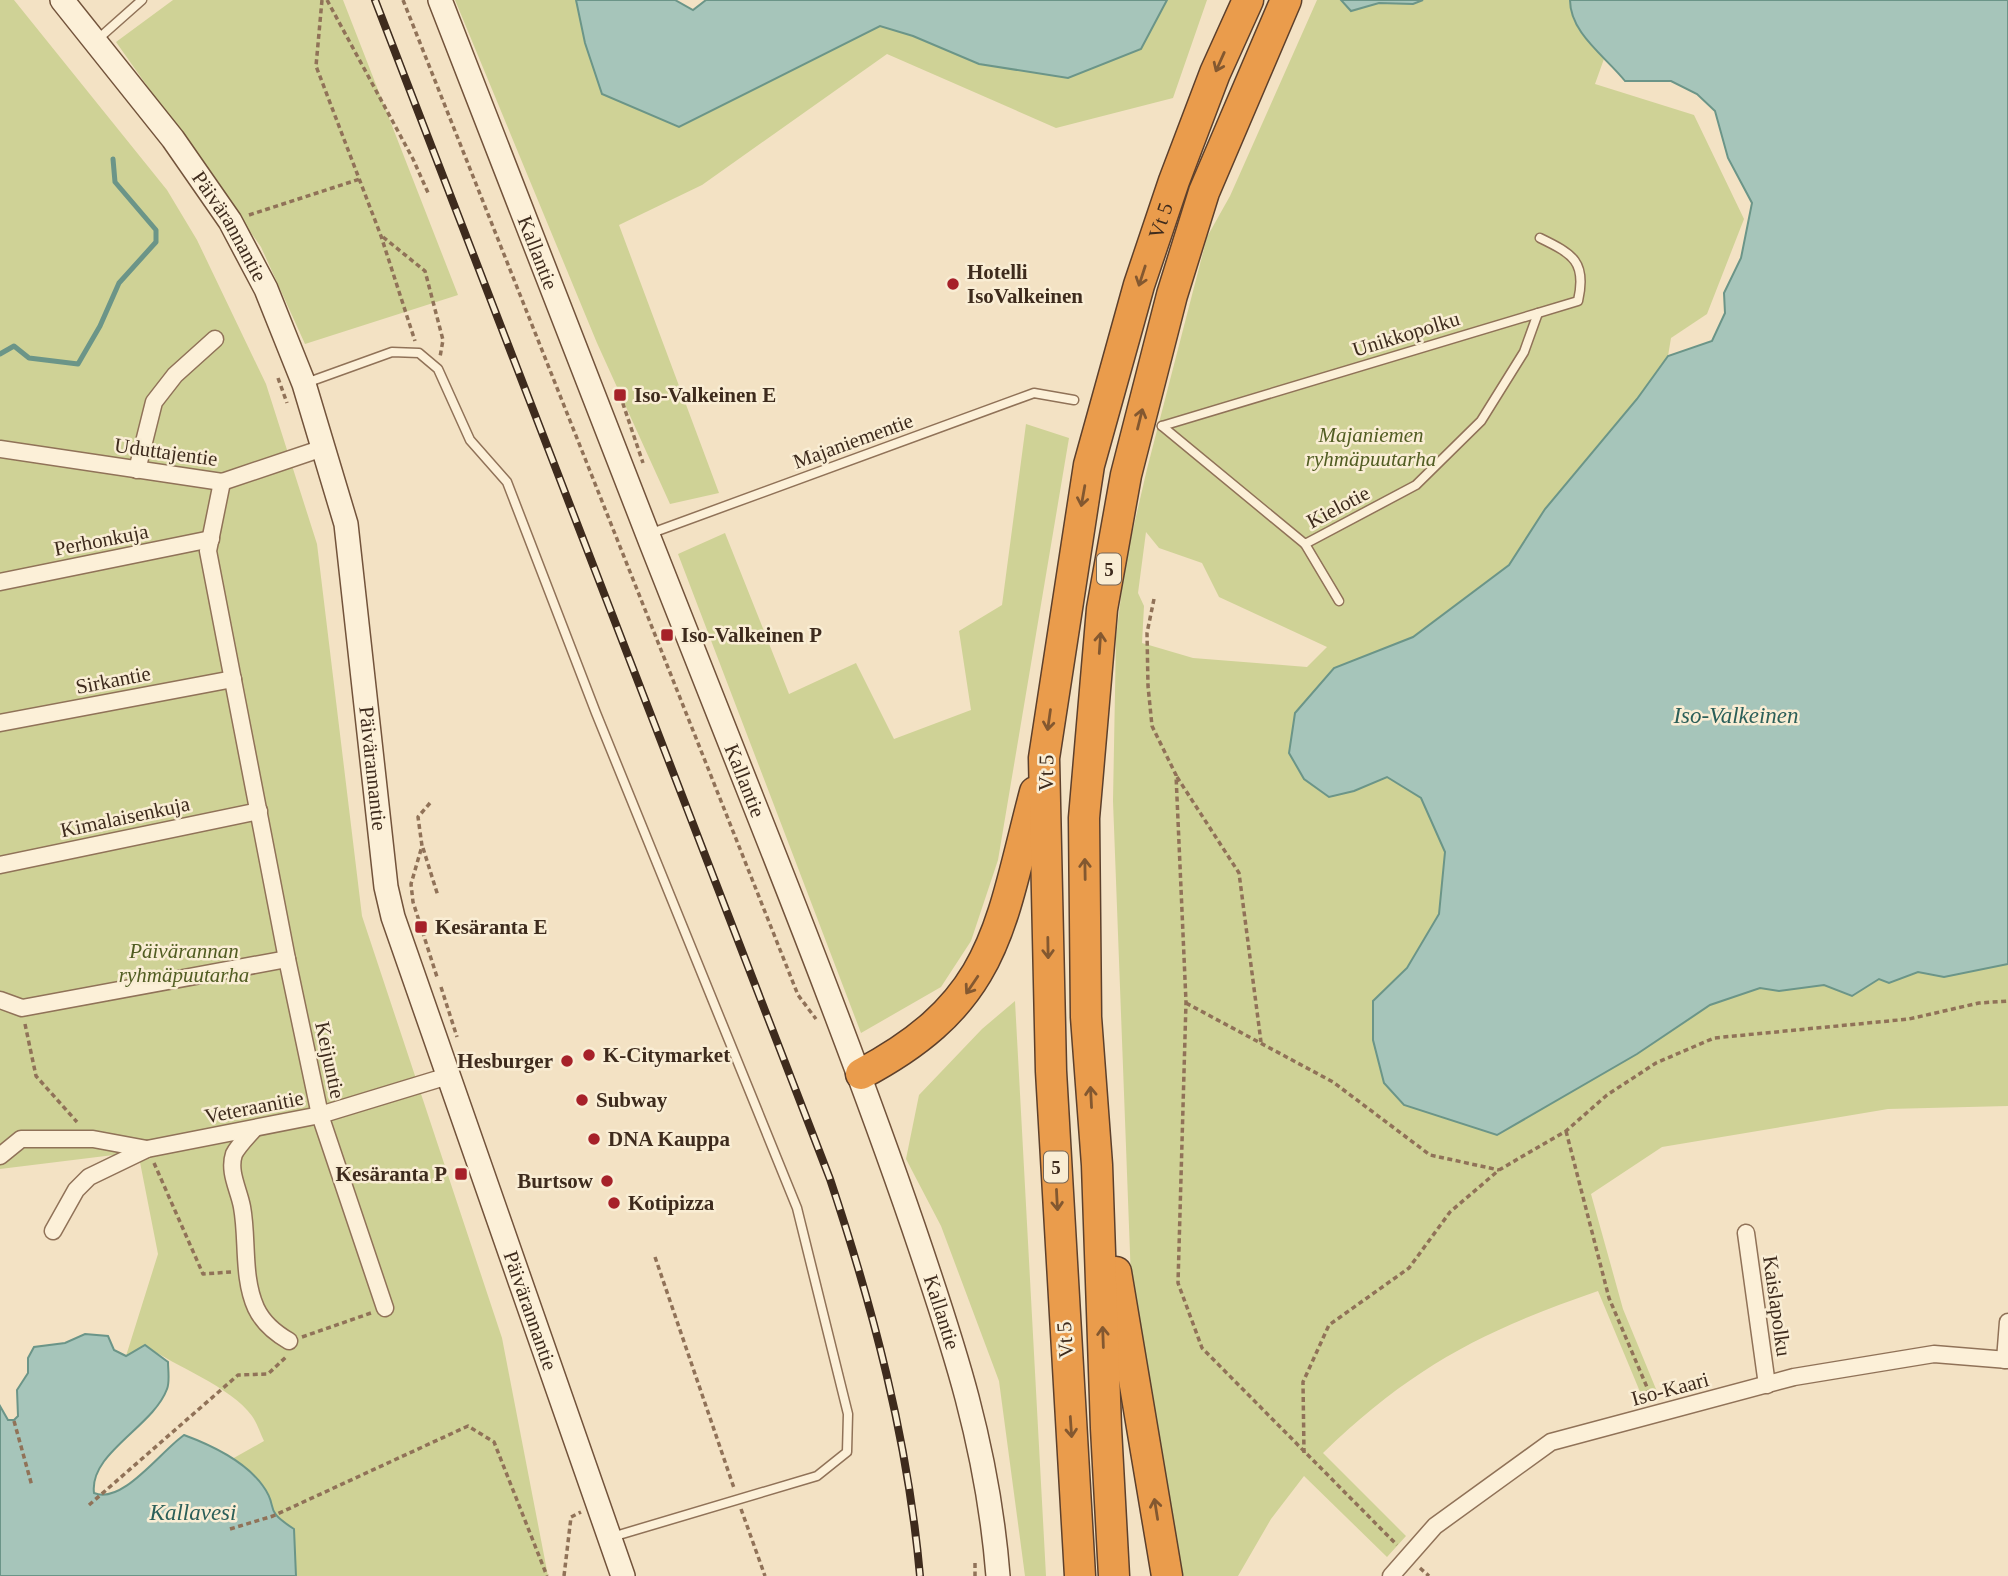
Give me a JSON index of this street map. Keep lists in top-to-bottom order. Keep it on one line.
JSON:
{"streets":{"highway":["Vt 5","5"],"street":["Päivärannantie","Kallantie","Uduttajentie","Perhonkuja","Sirkantie","Kimalaisenkuja","Keijuntie","Veteraanitie","Kaislapolku","Iso-Kaari"],"lane":["Unikkopolku","Majaniementie","Kielotie"]},"crossings":[["Päivärannantie","Uduttajentie"],["Päivärannantie","Veteraanitie"],["Kallantie","Majaniementie"],["Unikkopolku","Kielotie"],["Uduttajentie","Keijuntie"],["Perhonkuja","Keijuntie"],["Sirkantie","Keijuntie"],["Kimalaisenkuja","Keijuntie"],["Keijuntie","Veteraanitie"],["Kaislapolku","Iso-Kaari"]],"water":["Iso-Valkeinen","Kallavesi"],"parks":["Majaniemen ryhmäpuutarha","Päivärannan ryhmäpuutarha"],"places":{"other":["Hotelli IsoValkeinen","K-Citymarket","Hesburger","Subway","DNA Kauppa","Burtsow","Kotipizza"],"transit":["Iso-Valkeinen E","Iso-Valkeinen P","Kesäranta E","Kesäranta P"]}}
